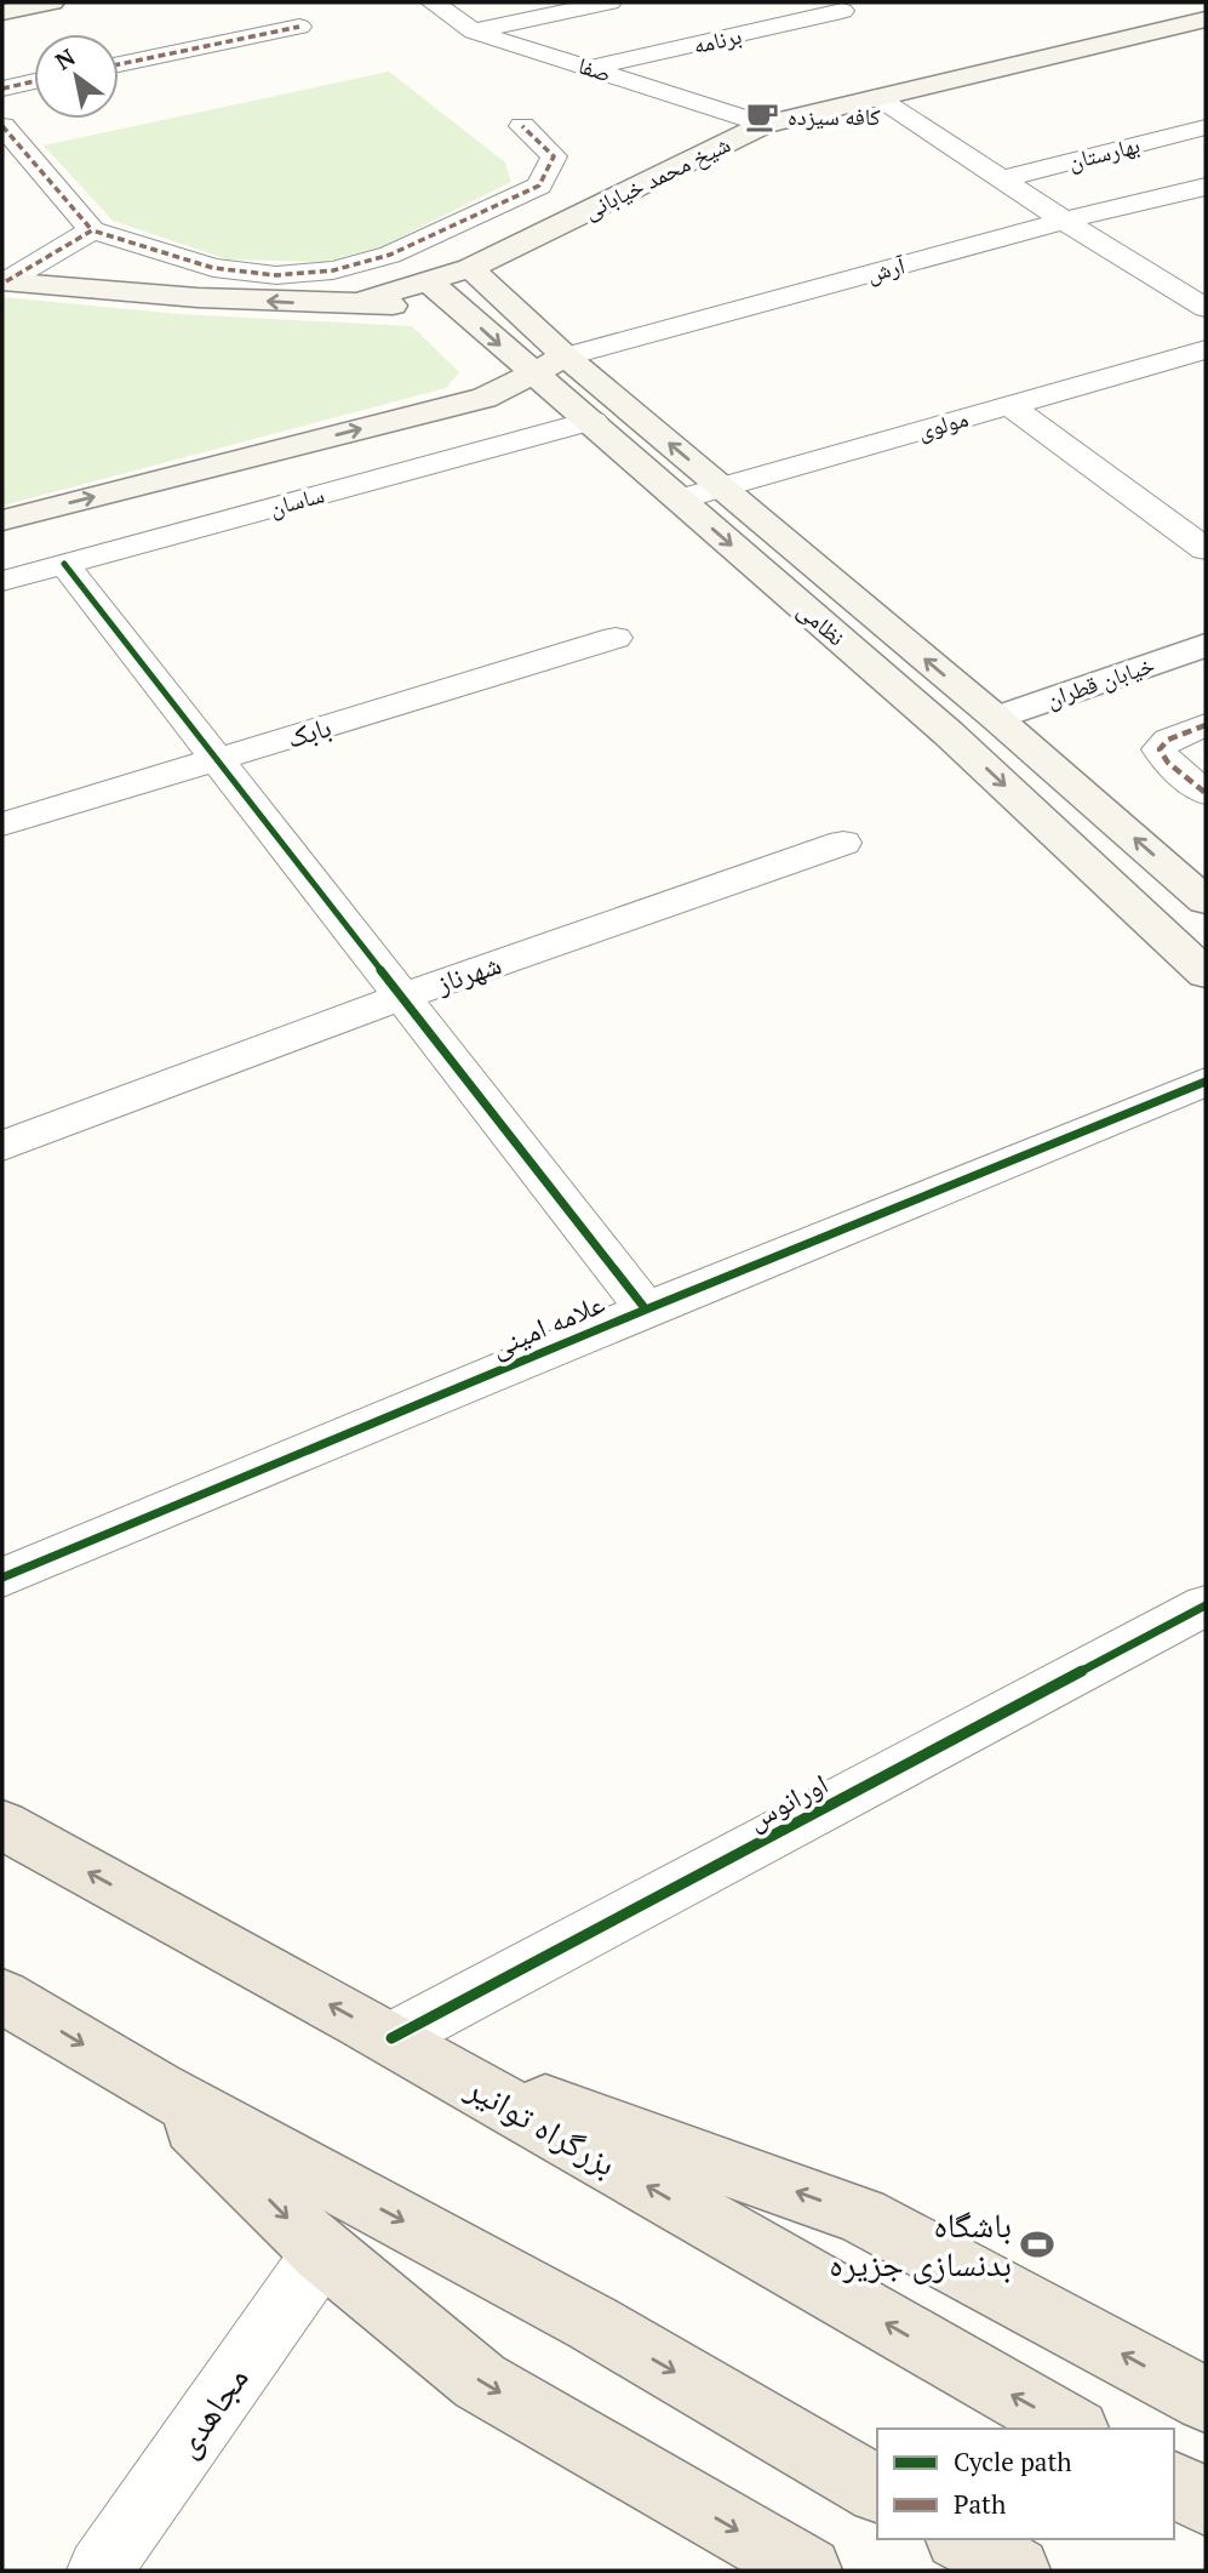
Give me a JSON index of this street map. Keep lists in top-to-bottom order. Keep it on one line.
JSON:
{"streets":{"highway":["بزرگراه توانیر"],"main road":["شیخ محمد خیابانی","نظامی"],"street":["برنامه","صفا","بهارستان","آرش","مولوی","ساسان","خیابان قطران","بابک","شهرناز","علامه امینی","اورانوس","مجاهدی"]},"crossings":[["برنامه","صفا"],["صفا","شیخ محمد خیابانی"],["شیخ محمد خیابانی","نظامی"],["آرش","نظامی"],["مولوی","نظامی"],["ساسان","نظامی"],["نظامی","خیابان قطران"],["اورانوس","بزرگراه توانیر"]],"places":{"cafe":["کافه سیزده"],"sports":["باشگاه بدنسازی جزیره"]},"legend":["Cycle path","Path"],"north":"top left"}
